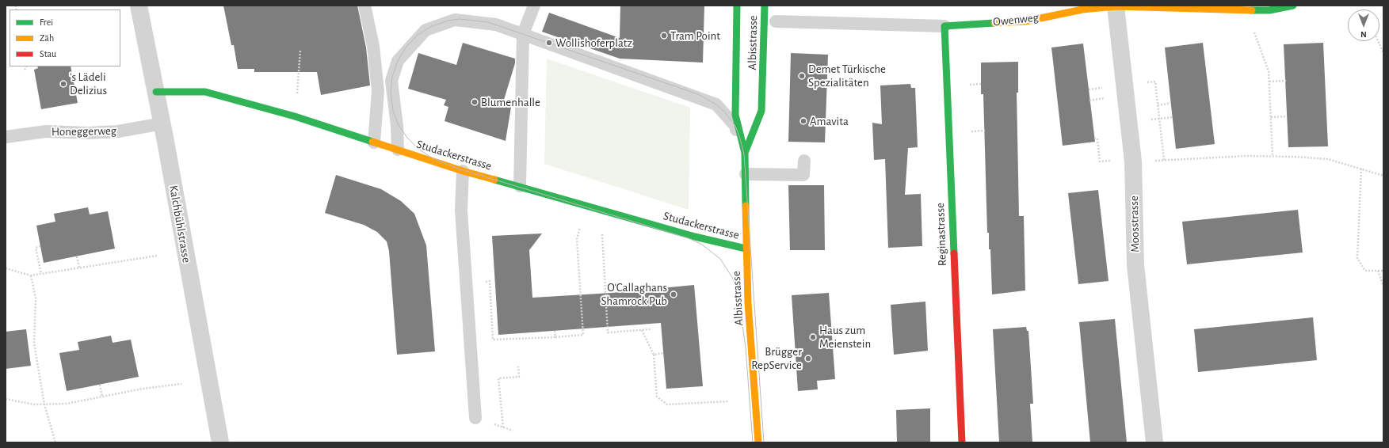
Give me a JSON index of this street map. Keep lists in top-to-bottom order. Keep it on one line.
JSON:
{"streets":{"street":["Owenweg","Albisstrasse","Studackerstrasse","Kalchbühlstrasse","Moosstrasse","Reginastrasse"],"lane":["Honeggerweg"]},"crossings":[["Owenweg","Moosstrasse"],["Owenweg","Reginastrasse"],["Albisstrasse","Studackerstrasse"],["Honeggerweg","Kalchbühlstrasse"],["Studackerstrasse","Kalchbühlstrasse"]],"places":["Tram Point","Wollishoferplatz","Demet Türkische Spezialitäten","'s Lädeli Delizius","Blumenhalle","Amavita","O'Callaghans Shamrock Pub","Haus zum Meienstein","Brügger RepService"],"legend":["Frei","Zäh","Stau"],"north":"bottom"}
